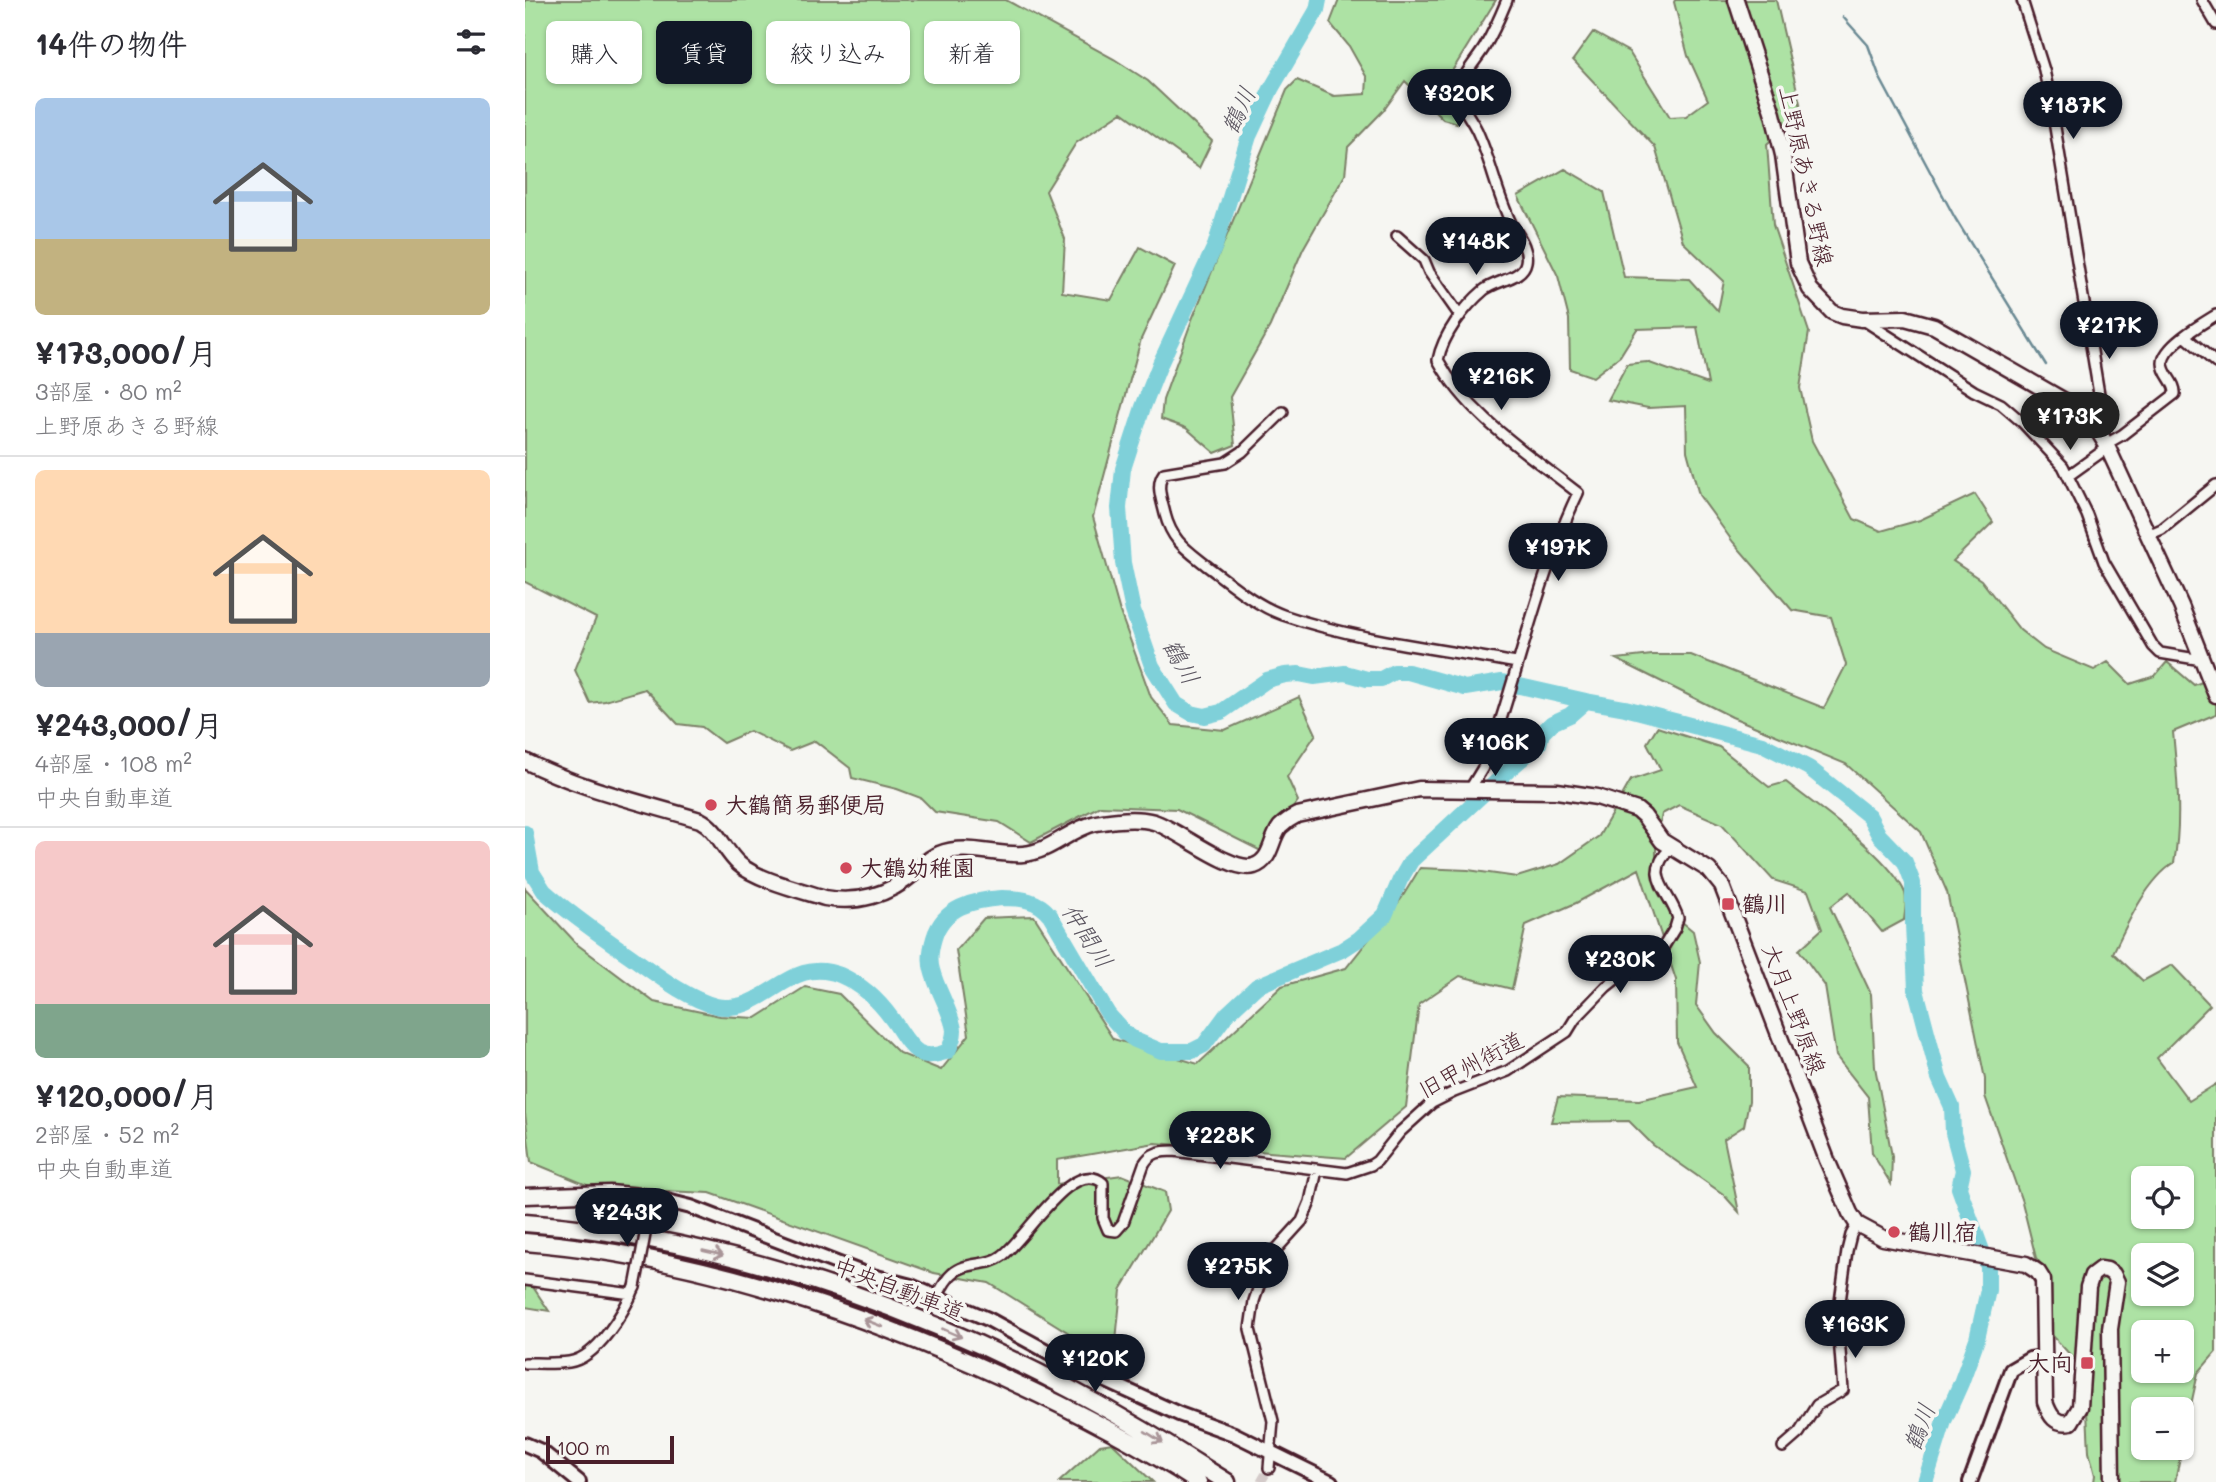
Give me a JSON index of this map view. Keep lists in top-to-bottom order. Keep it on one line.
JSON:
{"streets":{"highway":["中央自動車道"],"main road":["上野原あきる野線","大月上野原線"],"street":["旧甲州街道"]},"crossings":[["大月上野原線","旧甲州街道"]],"water":["鶴川","仲間川"],"places":{"other":["大鶴簡易郵便局","大鶴幼稚園","鶴川宿"],"transit":["鶴川","大向"]},"scale_bar":"100 m","page":{"heading":"14件の物件","chip":["購入","賃貸","絞り込み","新着"],"price":["¥320K","¥187K","¥148K","¥217K","¥216K","¥173K","¥197K","¥106K","¥230K","¥228K","¥243K","¥275K","¥163K","¥120K"],"list":[{"name":"¥173,000/月","note":"3部屋 · 80 m² · 上野原あきる野線"},{"name":"¥243,000/月","note":"4部屋 · 108 m² · 中央自動車道"},{"name":"¥120,000/月","note":"2部屋 · 52 m² · 中央自動車道"}],"map_buttons":["+","−"],"scale":"100 m"}}
